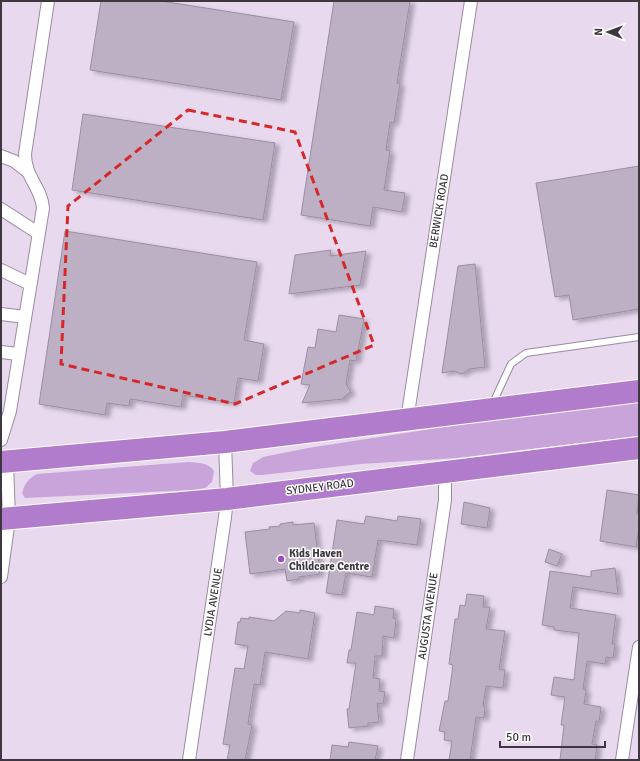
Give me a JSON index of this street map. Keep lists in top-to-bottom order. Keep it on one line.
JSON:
{"streets":{"highway":["SYDNEY ROAD"],"street":["BERWICK ROAD","LYDIA AVENUE","AUGUSTA AVENUE"]},"crossings":[["SYDNEY ROAD","LYDIA AVENUE"],["SYDNEY ROAD","AUGUSTA AVENUE"]],"places":["Kids Haven Childcare Centre"],"scale_bar":"50 m","north":"left"}
